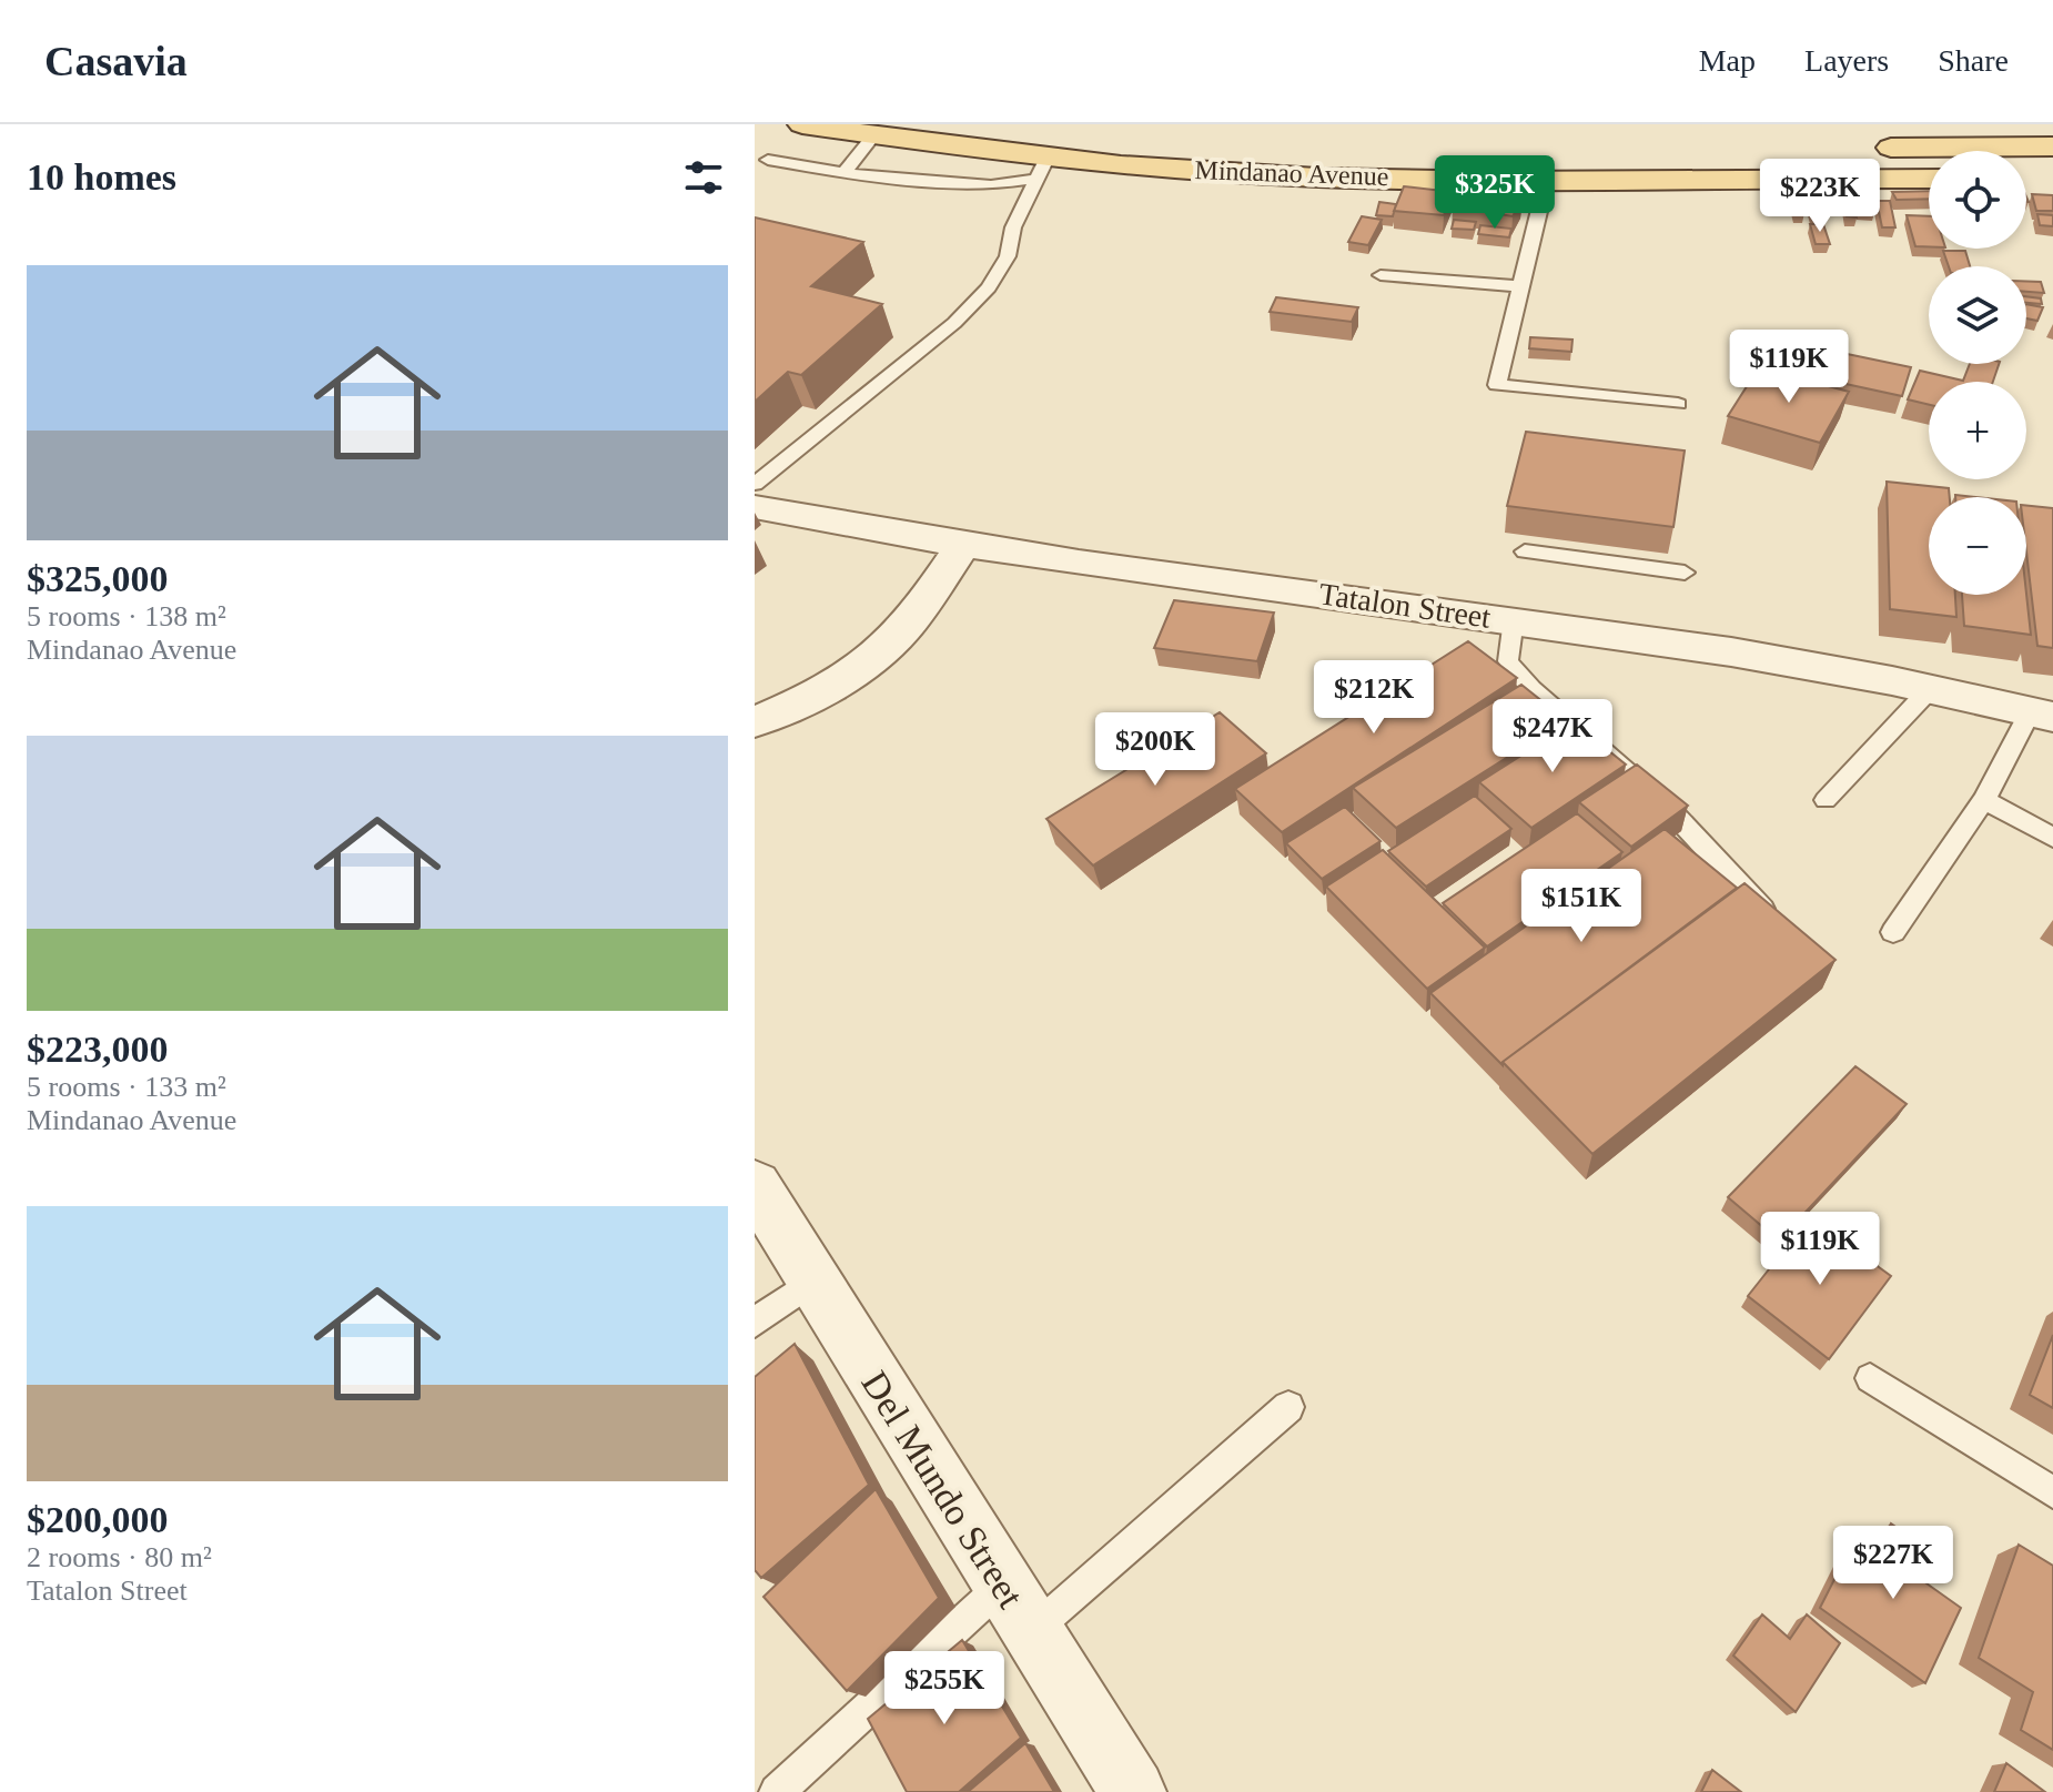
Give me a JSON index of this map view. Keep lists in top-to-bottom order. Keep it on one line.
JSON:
{"streets":{"main road":["Mindanao Avenue"],"street":["Tatalon Street","Del Mundo Street"]},"page":{"header":"Casavia","nav":["Map","Layers","Share"],"heading":"10 homes","map_buttons":["+","−"],"price":["$325K","$223K","$119K","$212K","$247K","$200K","$151K","$119K","$227K","$255K"],"list":[{"name":"$325,000","note":"5 rooms · 138 m² · Mindanao Avenue"},{"name":"$223,000","note":"5 rooms · 133 m² · Mindanao Avenue"},{"name":"$200,000","note":"2 rooms · 80 m² · Tatalon Street"}]}}
